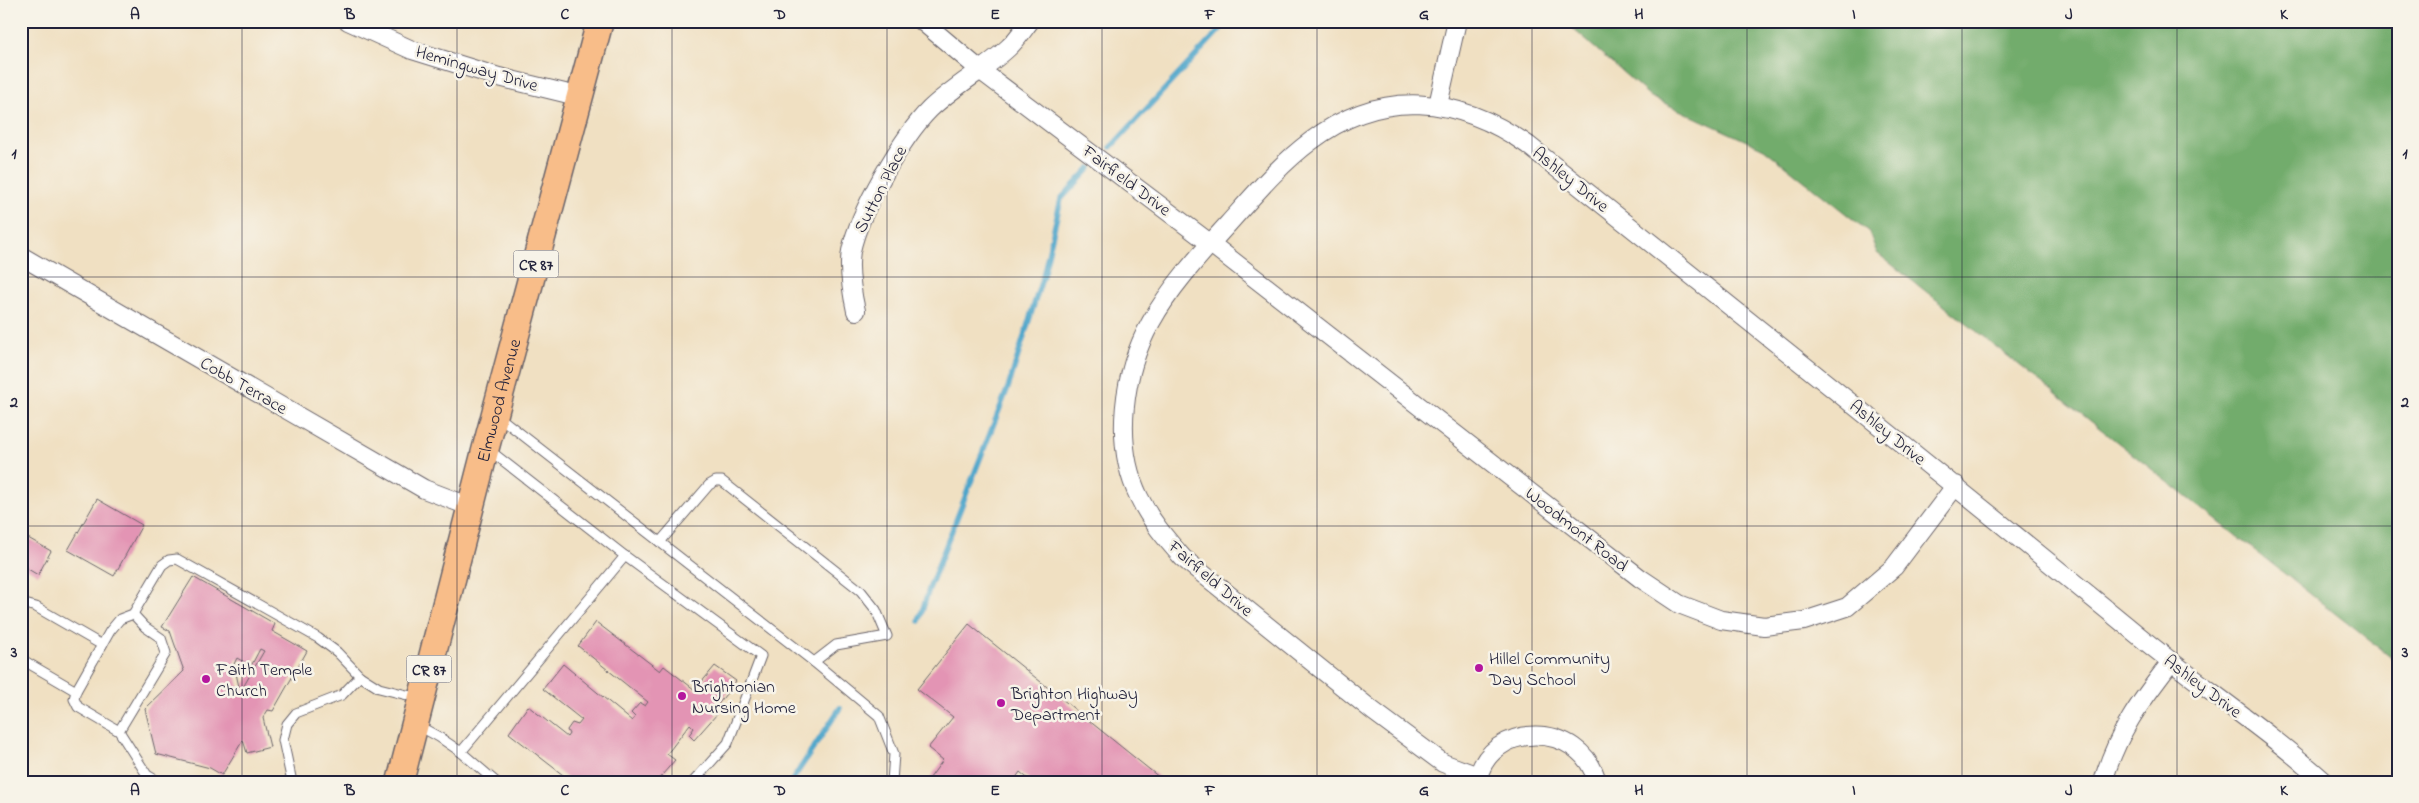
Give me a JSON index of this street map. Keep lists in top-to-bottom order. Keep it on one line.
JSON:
{"streets":{"main road":["CR 87","Elmwood Avenue"],"street":["Hemingway Drive","Ashley Drive","Fairfield Drive","Sutton Place","Cobb Terrace","Woodmont Road"]},"crossings":[["Hemingway Drive","Elmwood Avenue"],["Ashley Drive","Fairfield Drive"],["Ashley Drive","Woodmont Road"],["Fairfield Drive","Sutton Place"],["Fairfield Drive","Woodmont Road"],["Cobb Terrace","Elmwood Avenue"]],"places":["Hillel Community Day School","Faith Temple Church","Brightonian Nursing Home","Brighton Highway Department"],"grid":{"columns":["A","B","C","D","E","F","G","H","I","J","K"],"rows":["1","2","3"]}}
